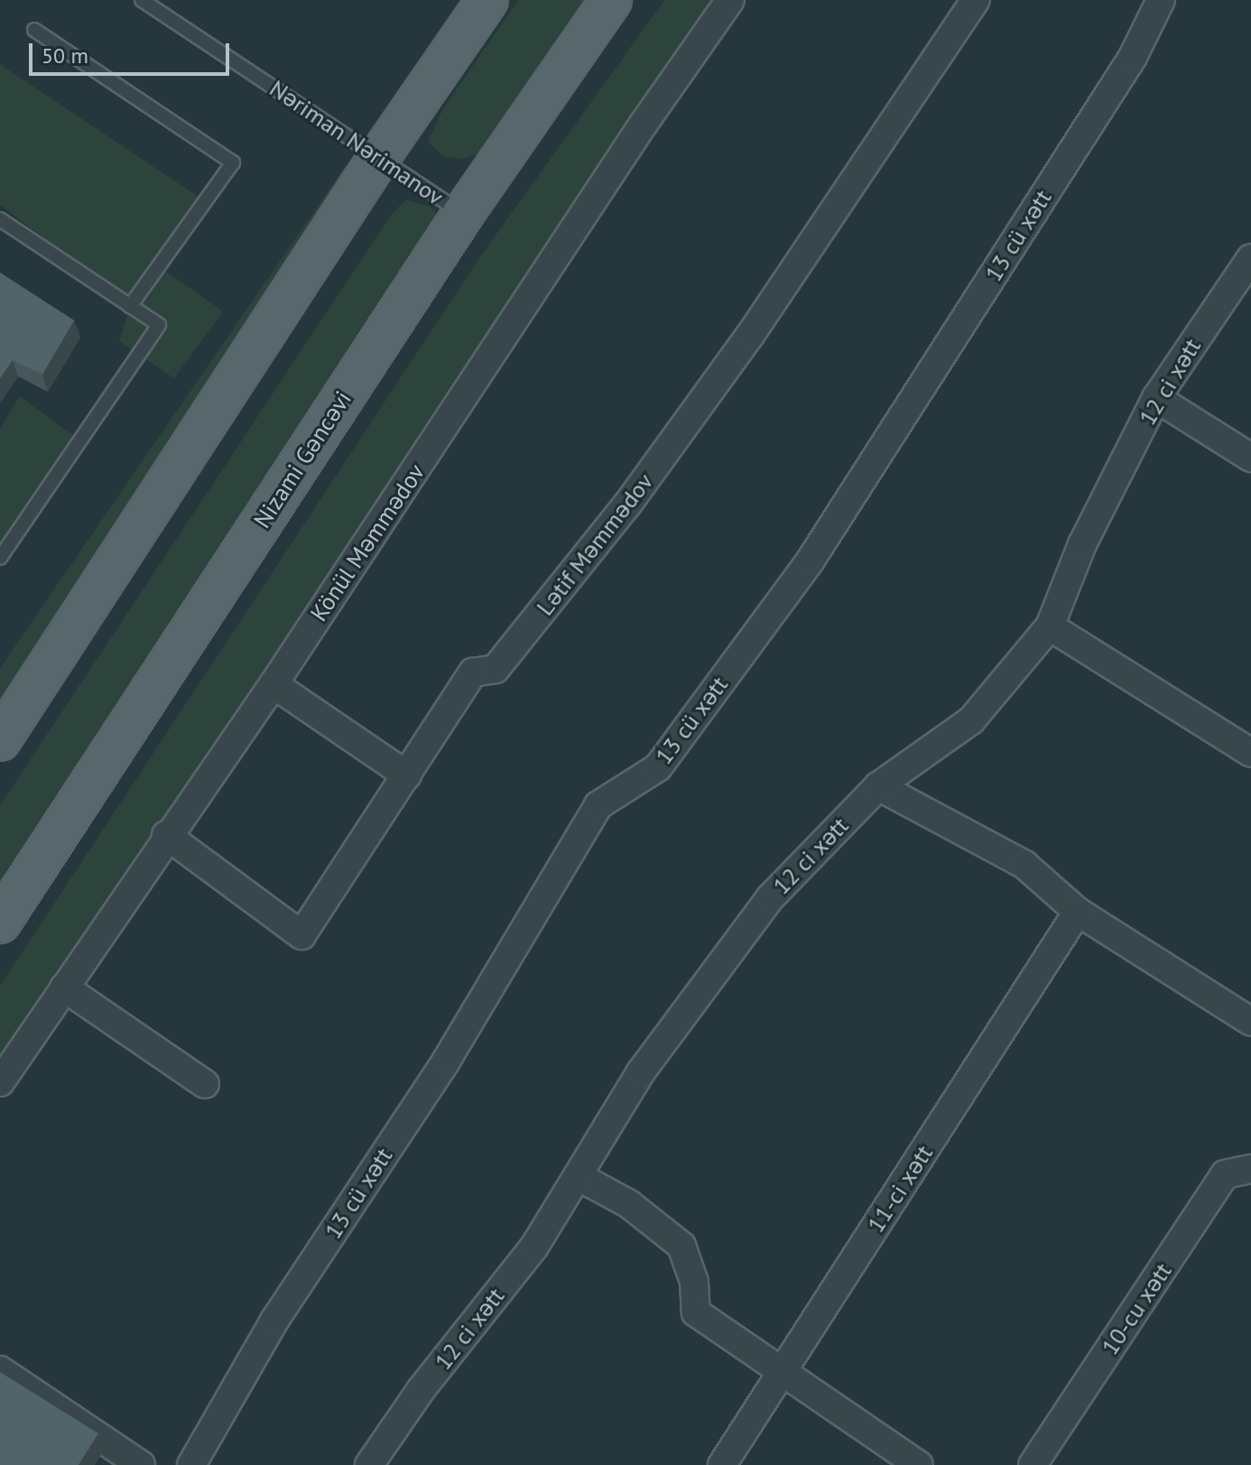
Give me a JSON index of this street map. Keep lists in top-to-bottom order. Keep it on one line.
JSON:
{"streets":{"main road":["Nizami Gəncəvi"],"street":["13 cü xətt","12 ci xətt","Könül Məmmədov","Lətif Məmmədov","11-ci xətt","10-cu xətt"],"lane":["Nəriman Nərimanov"]},"crossings":[["Nəriman Nərimanov","Nizami Gəncəvi"],["Könül Məmmədov","Lətif Məmmədov"]],"scale_bar":"50 m"}
